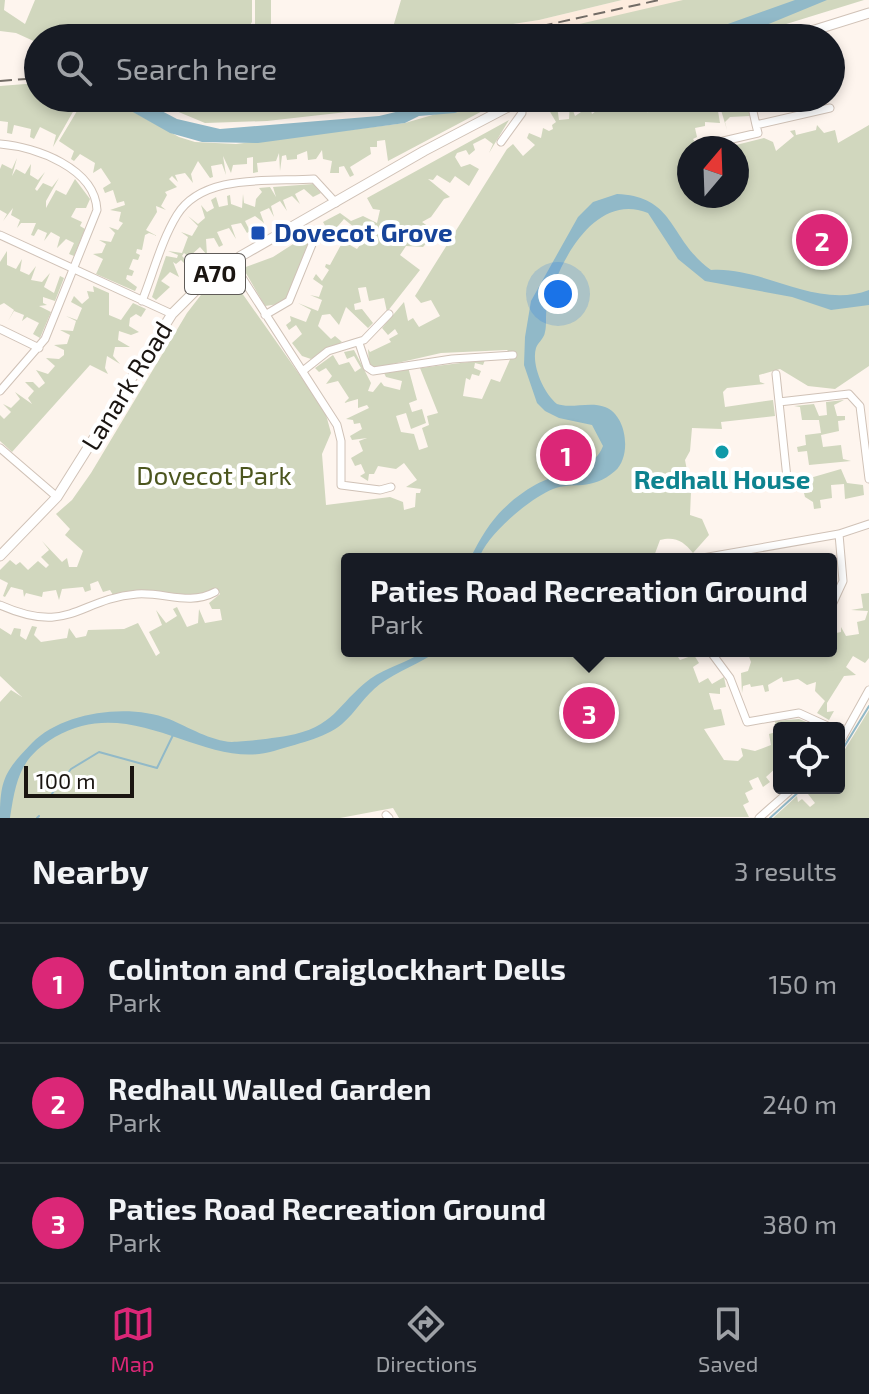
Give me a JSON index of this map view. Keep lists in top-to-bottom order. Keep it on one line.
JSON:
{"streets":{"main road":["A70","Lanark Road"]},"parks":["Dovecot Park"],"places":{"transit":["Dovecot Grove"],"other":["Redhall House"]},"scale_bar":"100 m","north":"top","page":{"search":"Search here","pins":["2","1","3"],"popup":["Paties Road Recreation Ground","Park"],"scale":"100 m","heading":["Nearby","3 results"],"list":[{"mark":"1","name":"Colinton and Craiglockhart Dells","note":"Park","value":"150 m"},{"mark":"2","name":"Redhall Walled Garden","note":"Park","value":"240 m"},{"mark":"3","name":"Paties Road Recreation Ground","note":"Park","value":"380 m"}],"nav":["Map","Directions","Saved"]}}
